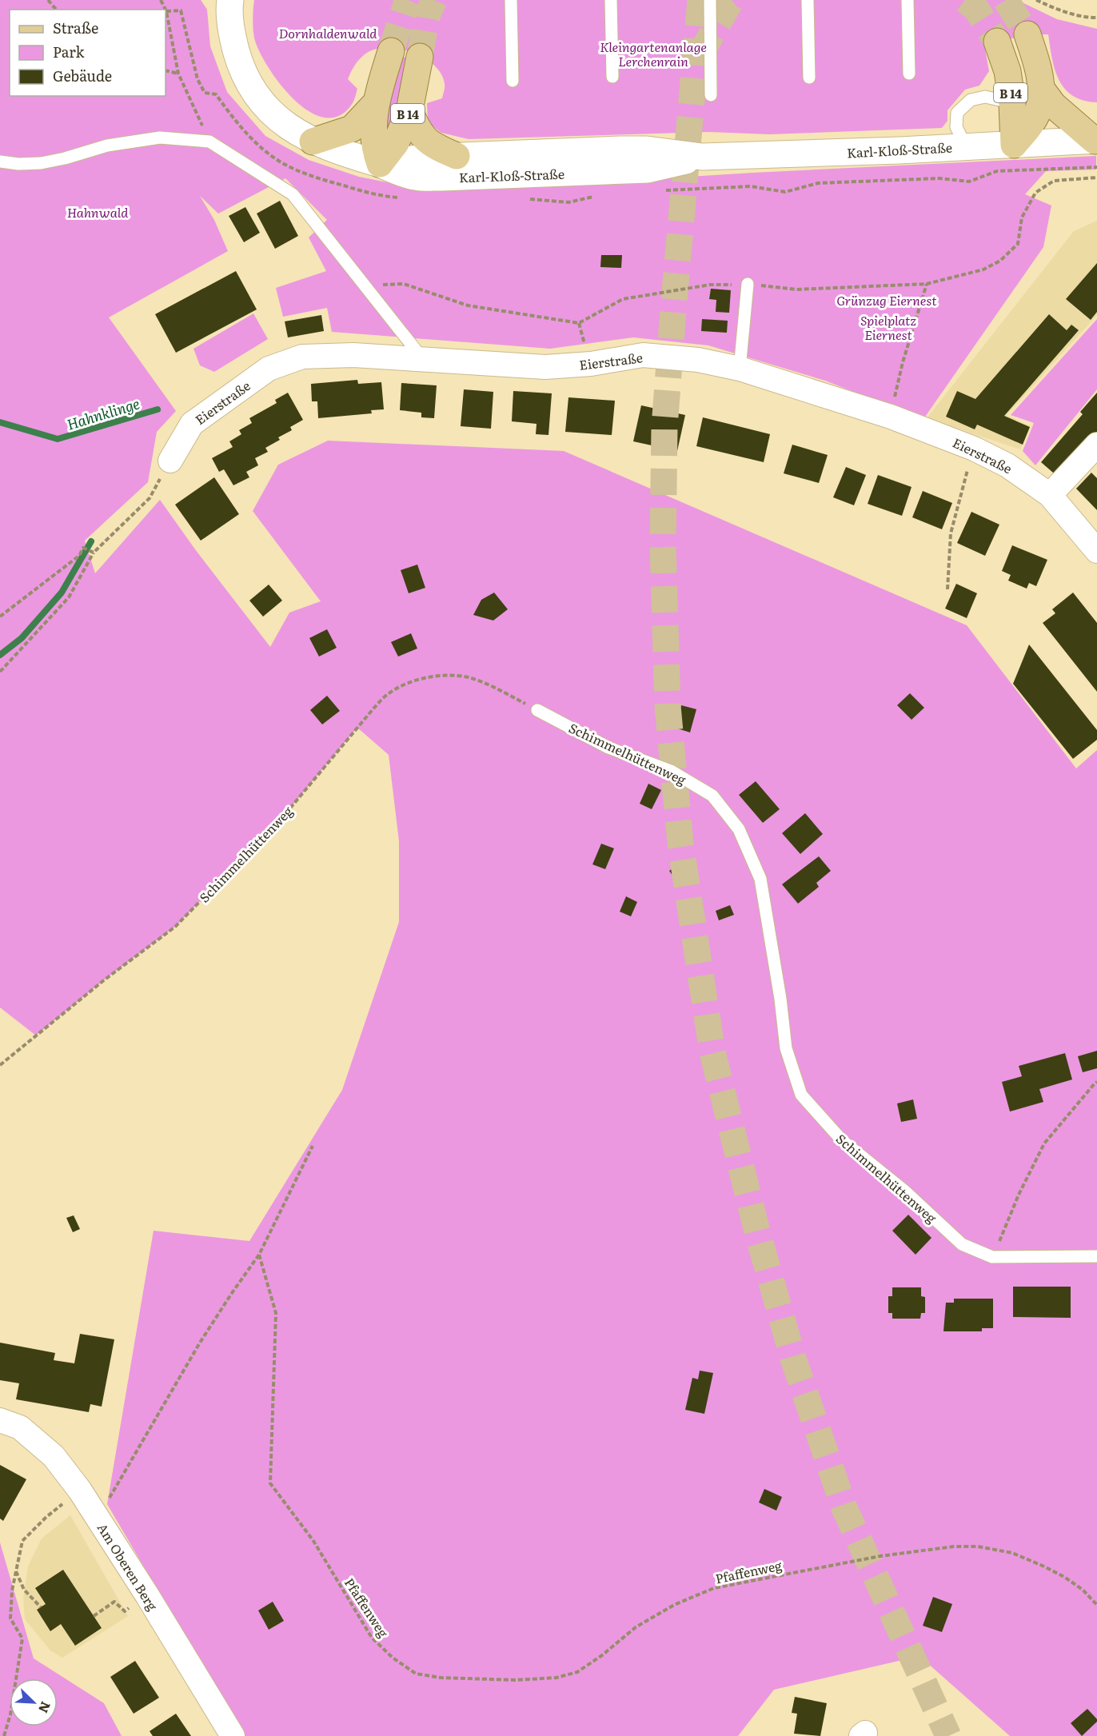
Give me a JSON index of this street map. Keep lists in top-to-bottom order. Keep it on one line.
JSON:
{"streets":{"main road":["B 14","Karl-Kloß-Straße"],"street":["Eierstraße","Am Oberen Berg"],"lane":["Schimmelhüttenweg"],"path":["Pfaffenweg"]},"crossings":[["B 14","Karl-Kloß-Straße"]],"water":["Hahnklinge"],"parks":["Dornhaldenwald","Kleingartenanlage Lerchenrain","Hahnwald","Grünzug Eiernest","Spielplatz Eiernest"],"legend":["Straße","Park","Gebäude"],"north":"bottom right"}
